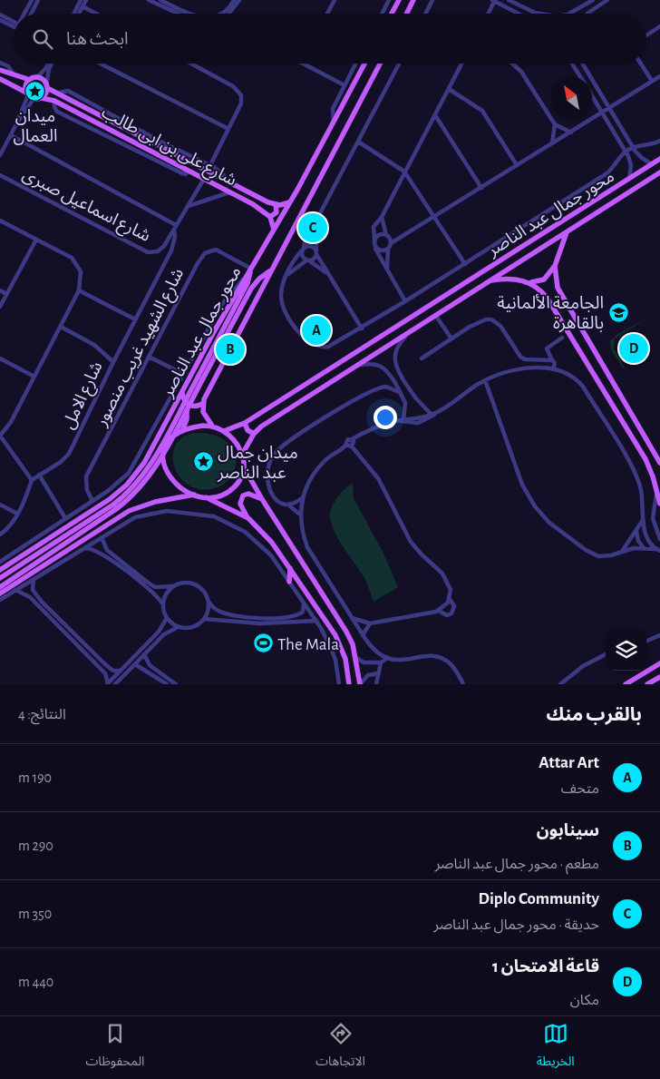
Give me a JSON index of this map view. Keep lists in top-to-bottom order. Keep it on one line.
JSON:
{"streets":{"main road":["شارع على بن ابى طالب","محور جمال عبد الناصر"],"street":["شارع اسماعيل صبرى","شارع الشهيد غريب منصور","شارع الامل"]},"crossings":[["شارع على بن ابى طالب","شارع اسماعيل صبرى"],["محور جمال عبد الناصر","شارع الشهيد غريب منصور"]],"places":{"place":["ميدان العمال","ميدان جمال عبد الناصر"],"school or university":["الجامعة الألمانية بالقاهرة"],"sports":["The Mala"]},"north":"top left","page":{"search":"ابحث هنا","pins":["C","A","D","B"],"heading":["بالقرب منك","النتائج: 4"],"list":[{"mark":"A","name":"Attar Art","note":"متحف","value":"190 m"},{"mark":"B","name":"سينابون","note":"مطعم · محور جمال عبد الناصر","value":"290 m"},{"mark":"C","name":"Diplo Community","note":"حديقة · محور جمال عبد الناصر","value":"350 m"},{"mark":"D","name":"قاعة الامتحان 1","note":"مكان","value":"440 m"}],"nav":["الخريطة","الاتجاهات","المحفوظات"]}}
